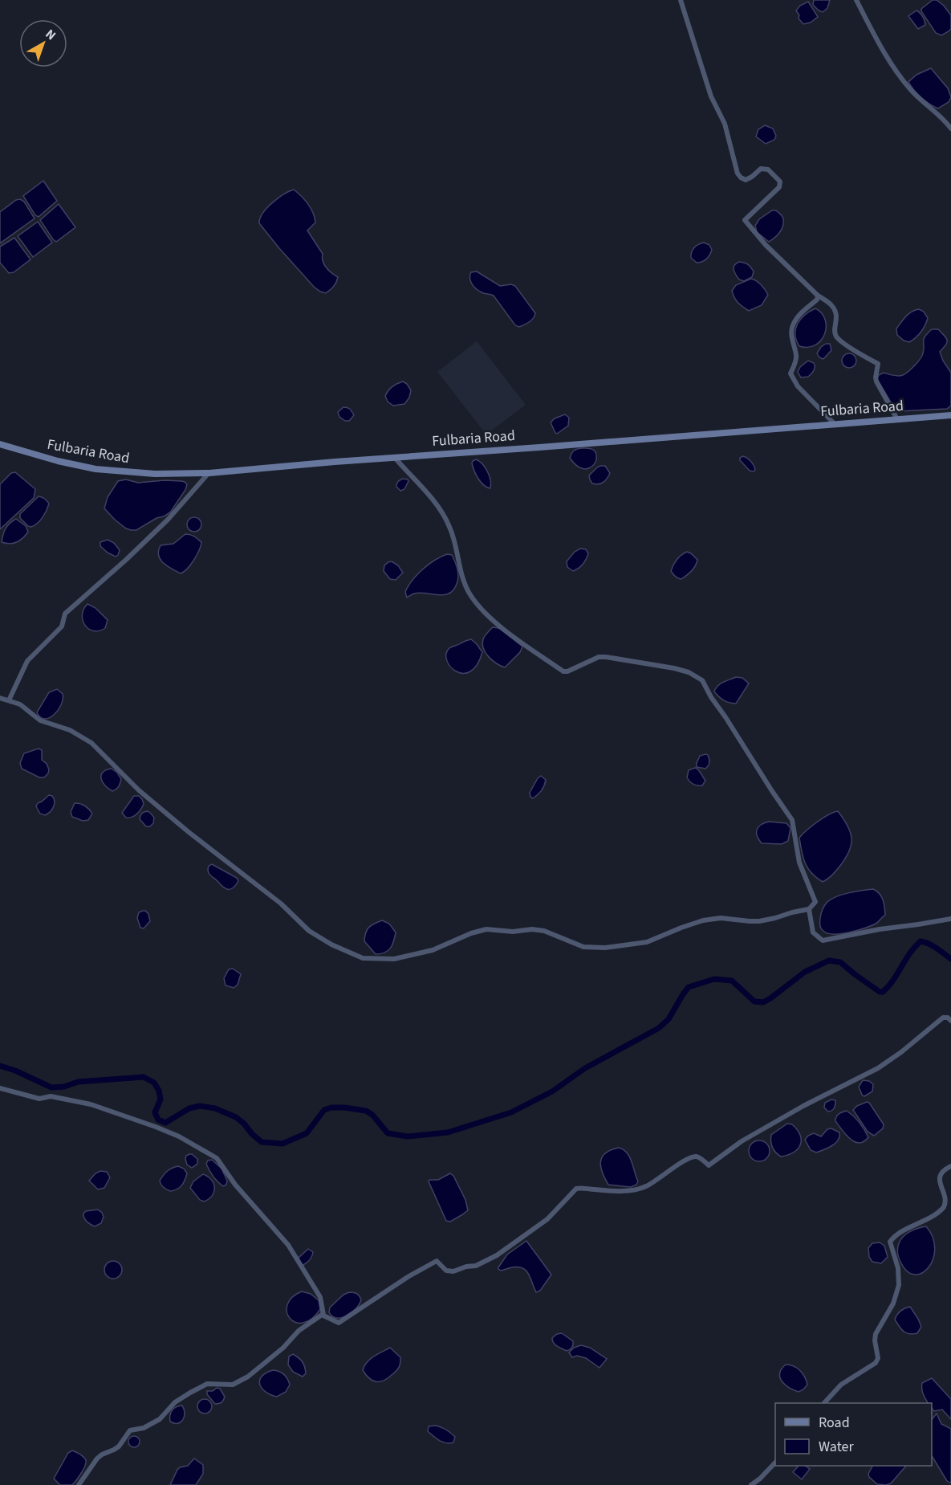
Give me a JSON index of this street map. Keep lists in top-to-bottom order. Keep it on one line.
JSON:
{"streets":{"main road":["Fulbaria Road"]},"legend":["Road","Water"],"north":"top right"}
